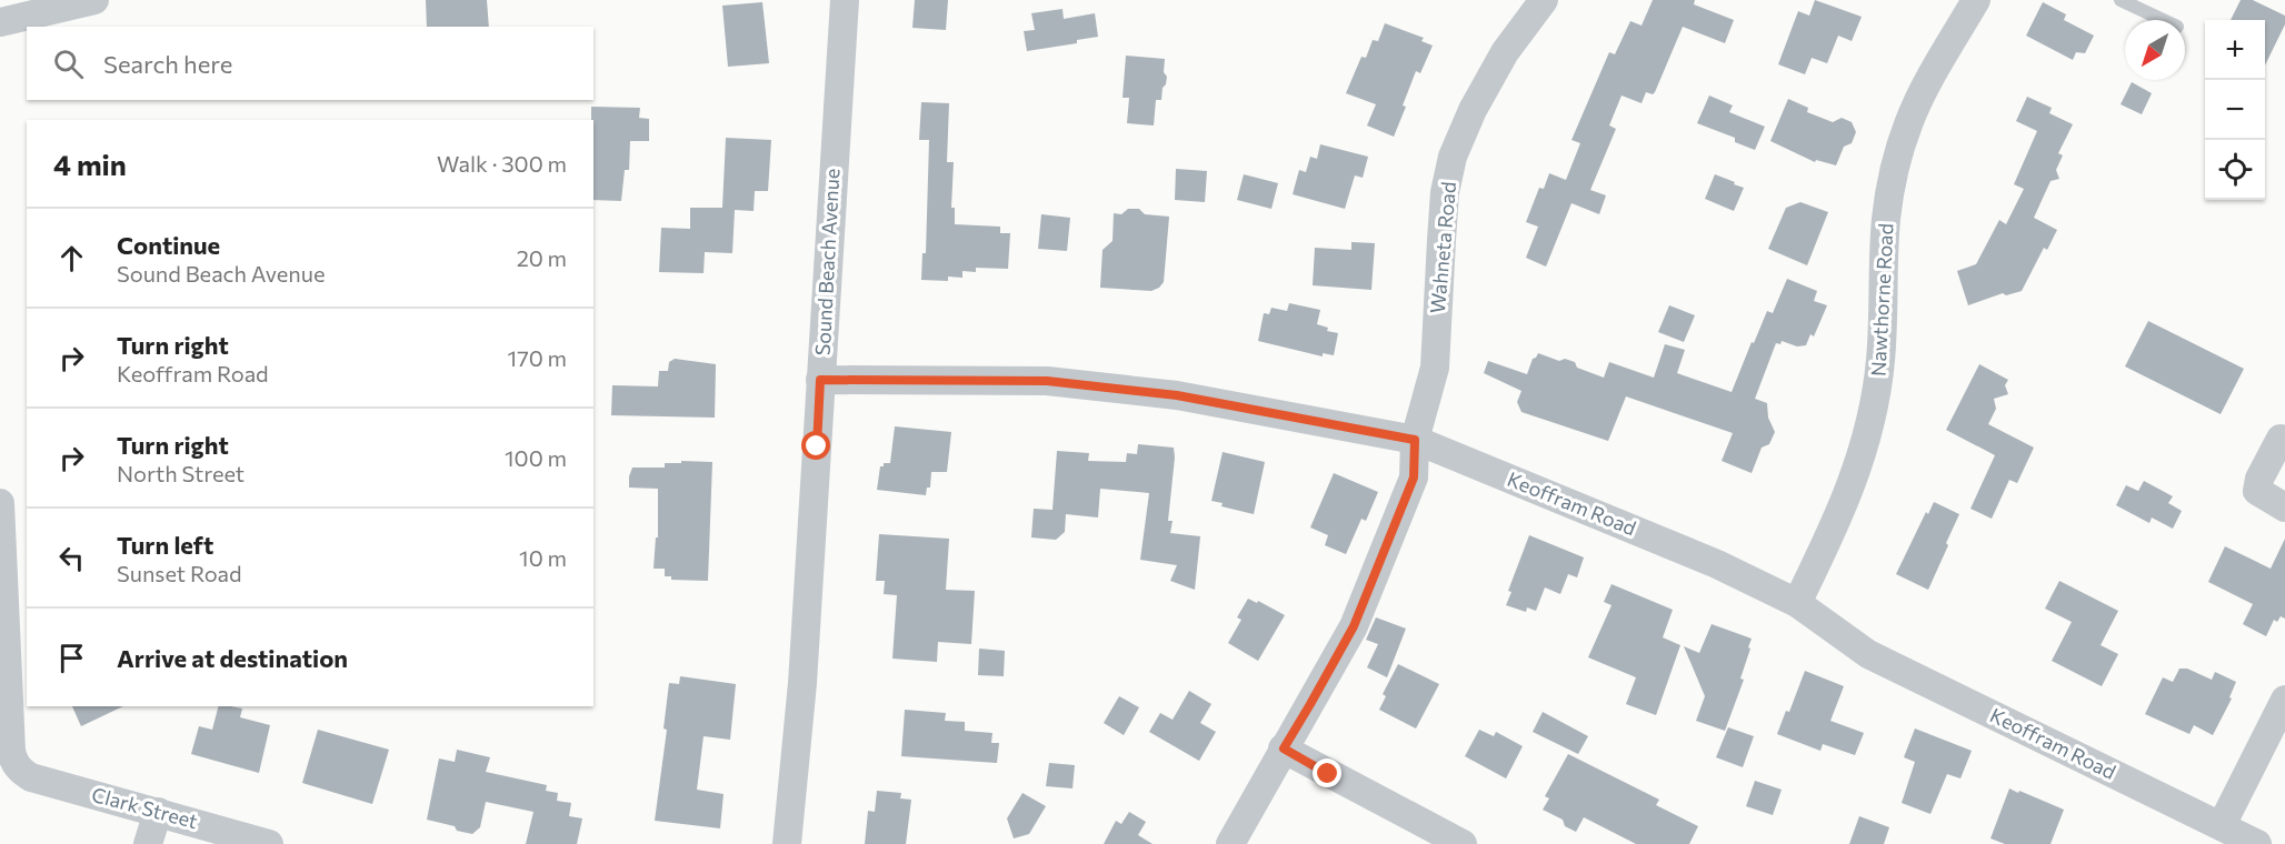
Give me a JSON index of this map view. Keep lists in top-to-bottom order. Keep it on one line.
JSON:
{"streets":{"street":["Wahneta Road","Sound Beach Avenue","Nawthorne Road","Keoffram Road","Clark Street"]},"crossings":[["Wahneta Road","Keoffram Road"],["Sound Beach Avenue","Keoffram Road"],["Nawthorne Road","Keoffram Road"]],"north":"bottom left","page":{"map_buttons":["+","−"],"search":"Search here","heading":["4 min","Walk · 300 m"],"list":[["Continue","Sound Beach Avenue","20 m"],["Turn right","Keoffram Road","170 m"],["Turn right","North Street","100 m"],["Turn left","Sunset Road","10 m"],"Arrive at destination"]}}
